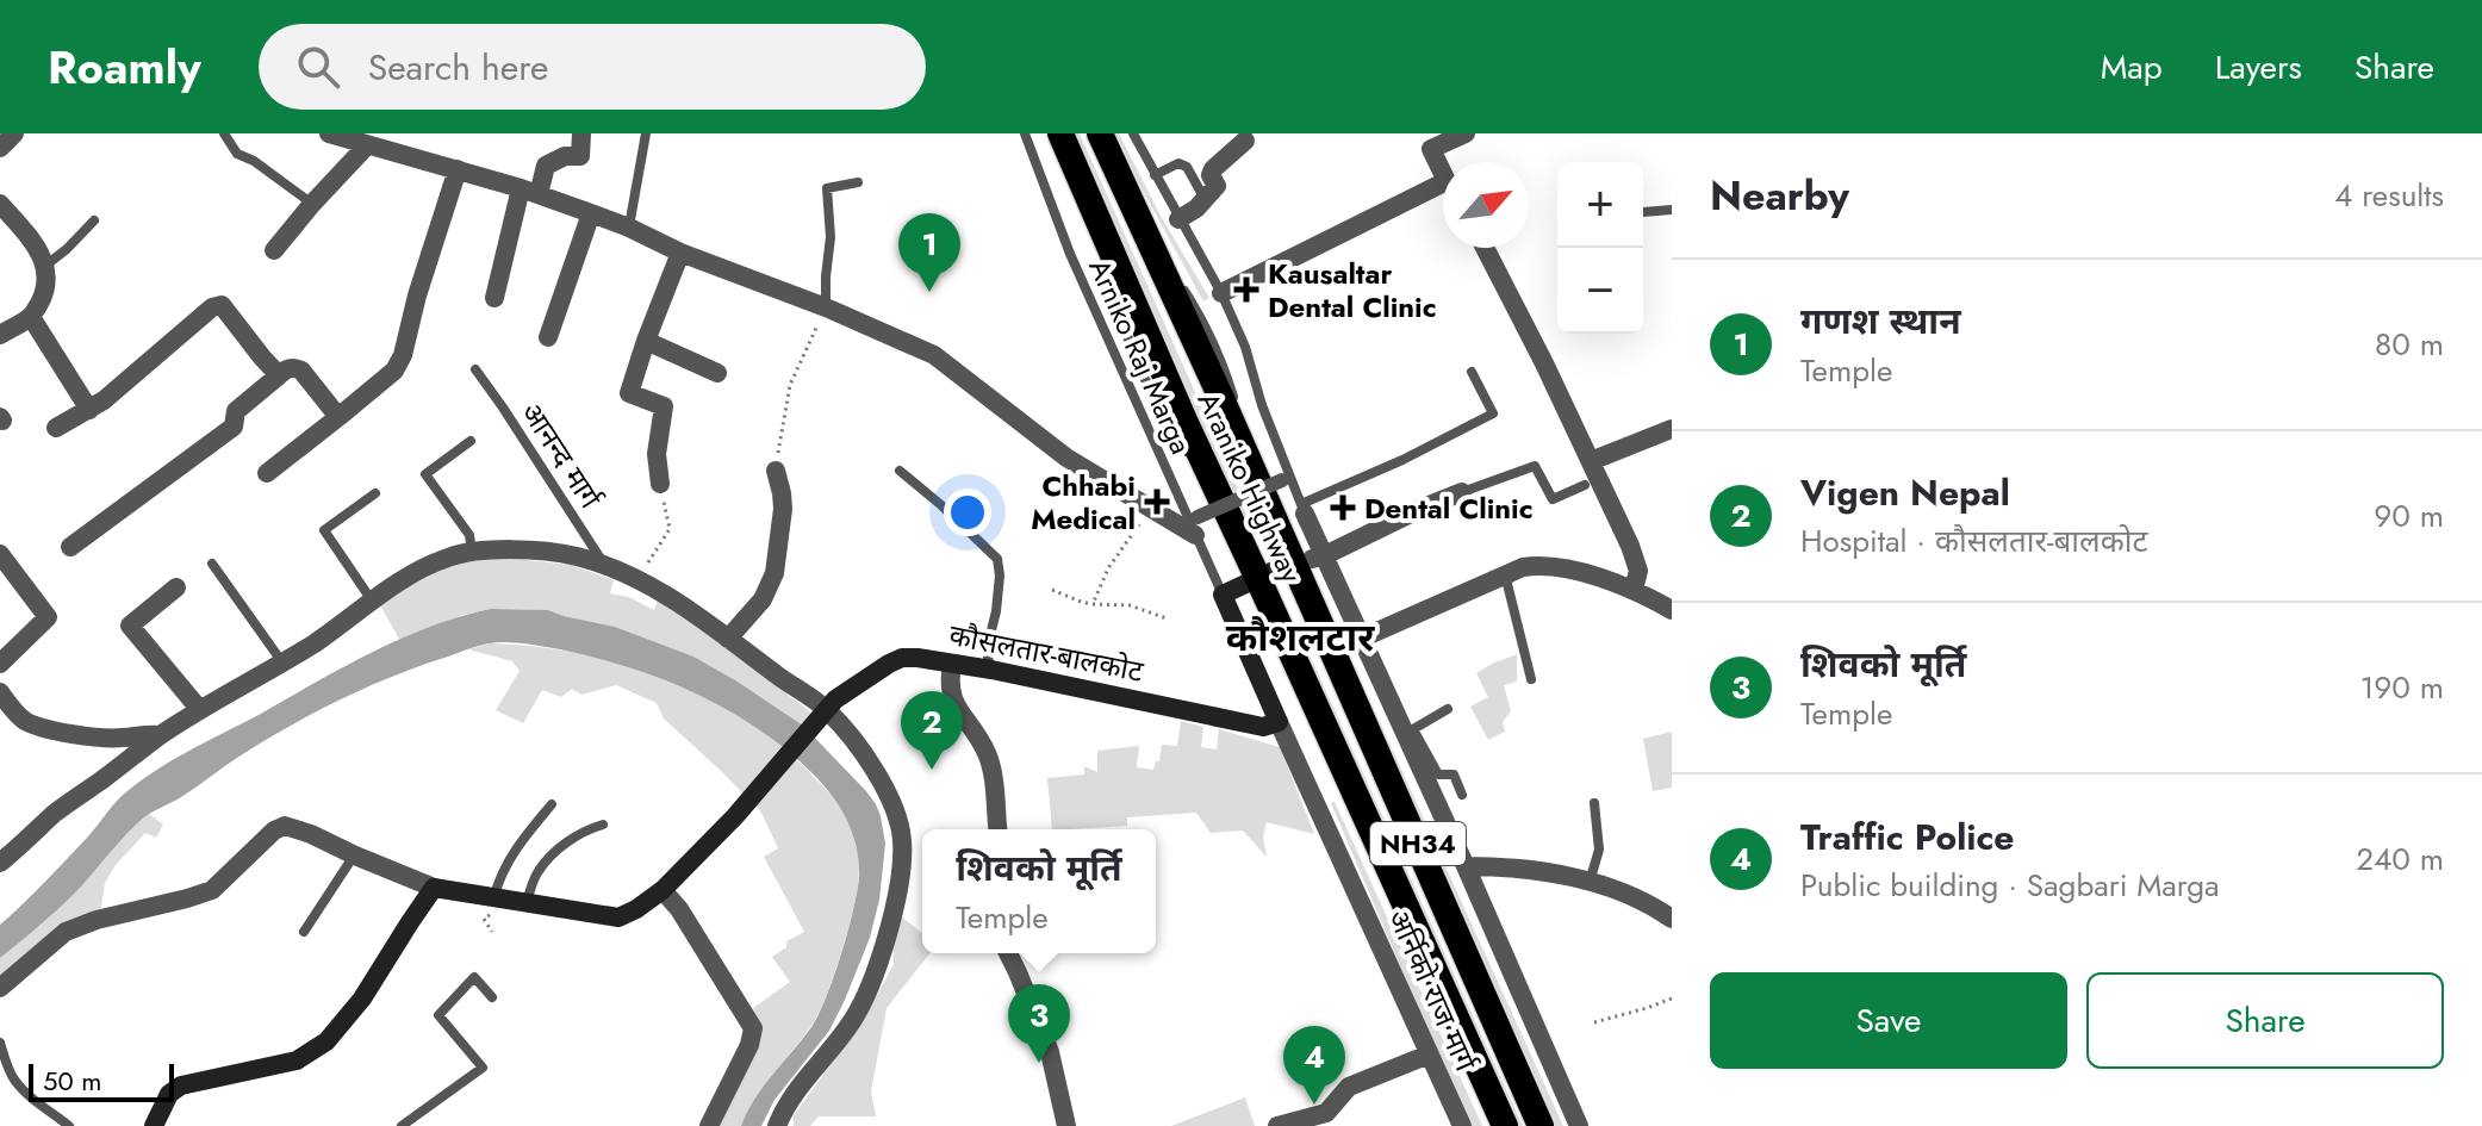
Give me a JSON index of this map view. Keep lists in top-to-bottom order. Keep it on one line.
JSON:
{"streets":{"highway":["Araniko Highway","NH34"],"main road":["कौसलतार-बालकोट"],"street":["अर्निको राज मार्ग"],"lane":["Arniko Raj Marga","आनन्द मार्ग"]},"crossings":[["कौसलतार-बालकोट","अर्निको राज मार्ग"]],"districts":["कौशलटार"],"places":{"health":["Kausaltar Dental Clinic","Chhabi Medical","Dental Clinic"]},"scale_bar":"50 m","north":"top right","page":{"header":"Roamly","search":"Search here","nav":["Map","Layers","Share"],"heading":["Nearby","4 results"],"map_buttons":["+","−"],"pins":["1","2","3","4"],"list":[{"mark":"1","name":"गणश स्थान","note":"Temple","value":"80 m"},{"mark":"2","name":"Vigen Nepal","note":"Hospital · कौसलतार-बालकोट","value":"90 m"},{"mark":"3","name":"शिवको मूर्ति","note":"Temple","value":"190 m"},{"mark":"4","name":"Traffic Police","note":"Public building · Sagbari Marga","value":"240 m"}],"popup":["शिवको मूर्ति","Temple"],"buttons":["Save","Share"],"scale":"50 m"}}
